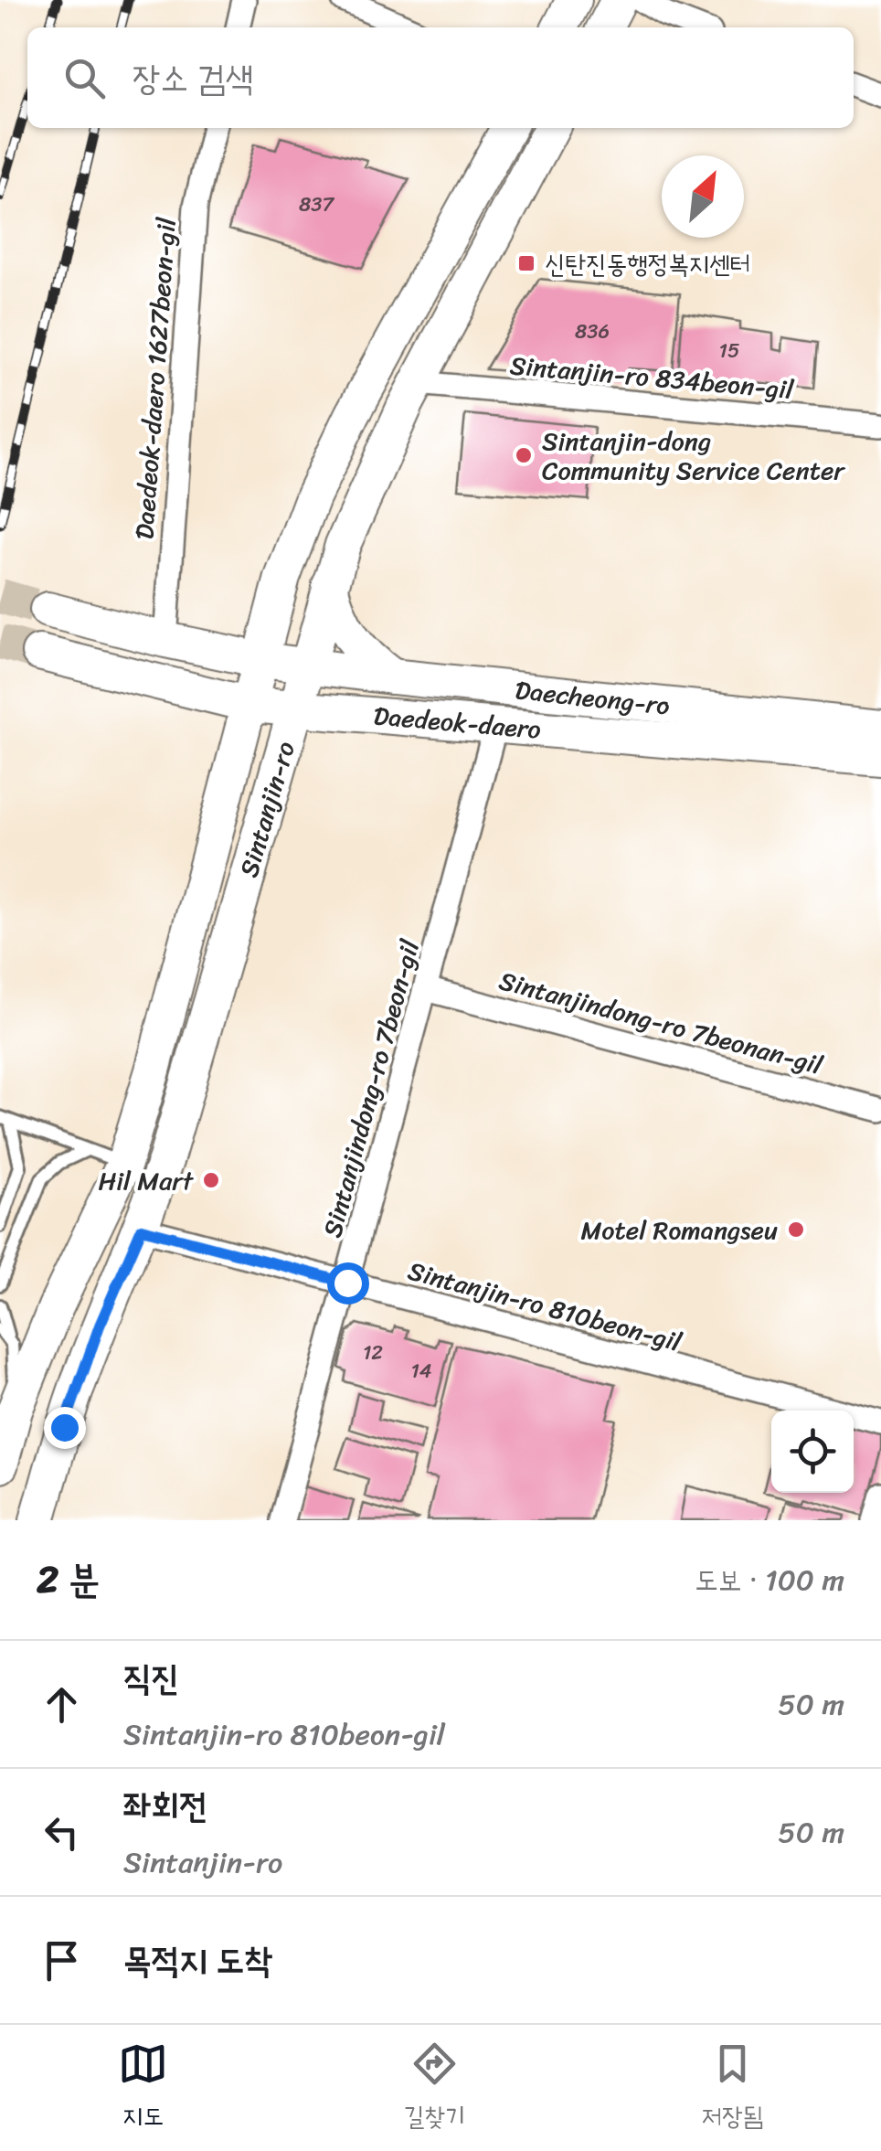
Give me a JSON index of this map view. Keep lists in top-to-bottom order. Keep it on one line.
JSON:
{"streets":{"main road":["Daecheong-ro","Daedeok-daero","Sintanjin-ro"],"street":["Sintanjin-ro 834beon-gil","Daedeok-daero 1627beon-gil","Sintanjindong-ro 7beonan-gil","Sintanjindong-ro 7beon-gil","Sintanjin-ro 810beon-gil"]},"crossings":[["Sintanjin-ro 834beon-gil","Sintanjin-ro"],["Daecheong-ro","Sintanjin-ro"],["Daedeok-daero","Sintanjin-ro"],["Daedeok-daero","Sintanjindong-ro 7beon-gil"],["Sintanjin-ro","Sintanjin-ro 810beon-gil"],["Sintanjindong-ro 7beonan-gil","Sintanjindong-ro 7beon-gil"],["Sintanjindong-ro 7beon-gil","Sintanjin-ro 810beon-gil"]],"places":{"transit":["신탄진동행정복지센터"],"other":["Sintanjin-dong Community Service Center","Hil Mart","Motel Romangseu"]},"house_numbers":["837","836","15","12","14"],"north":"top right","page":{"search":"장소 검색","heading":["2 분","도보 · 100 m"],"list":[["직진","Sintanjin-ro 810beon-gil","50 m"],["좌회전","Sintanjin-ro","50 m"],"목적지 도착"],"nav":["지도","길찾기","저장됨"]}}
